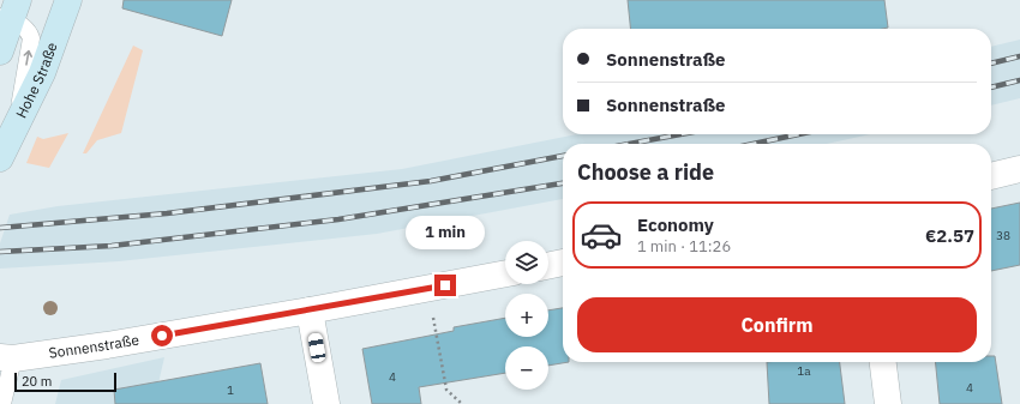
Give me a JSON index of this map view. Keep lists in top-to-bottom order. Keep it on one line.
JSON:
{"streets":{"main road":["Hohe Straße"],"street":["Sonnenstraße"]},"house_numbers":["38","1a","4","4","1"],"scale_bar":"20 m","page":{"banner":["Sonnenstraße","Sonnenstraße"],"heading":"Choose a ride","list":[{"name":"Economy","note":"1 min · 11:26","value":"€2.57"}],"bubble":"1 min","map_buttons":["+","−"],"buttons":"Confirm","scale":"20 m"}}
